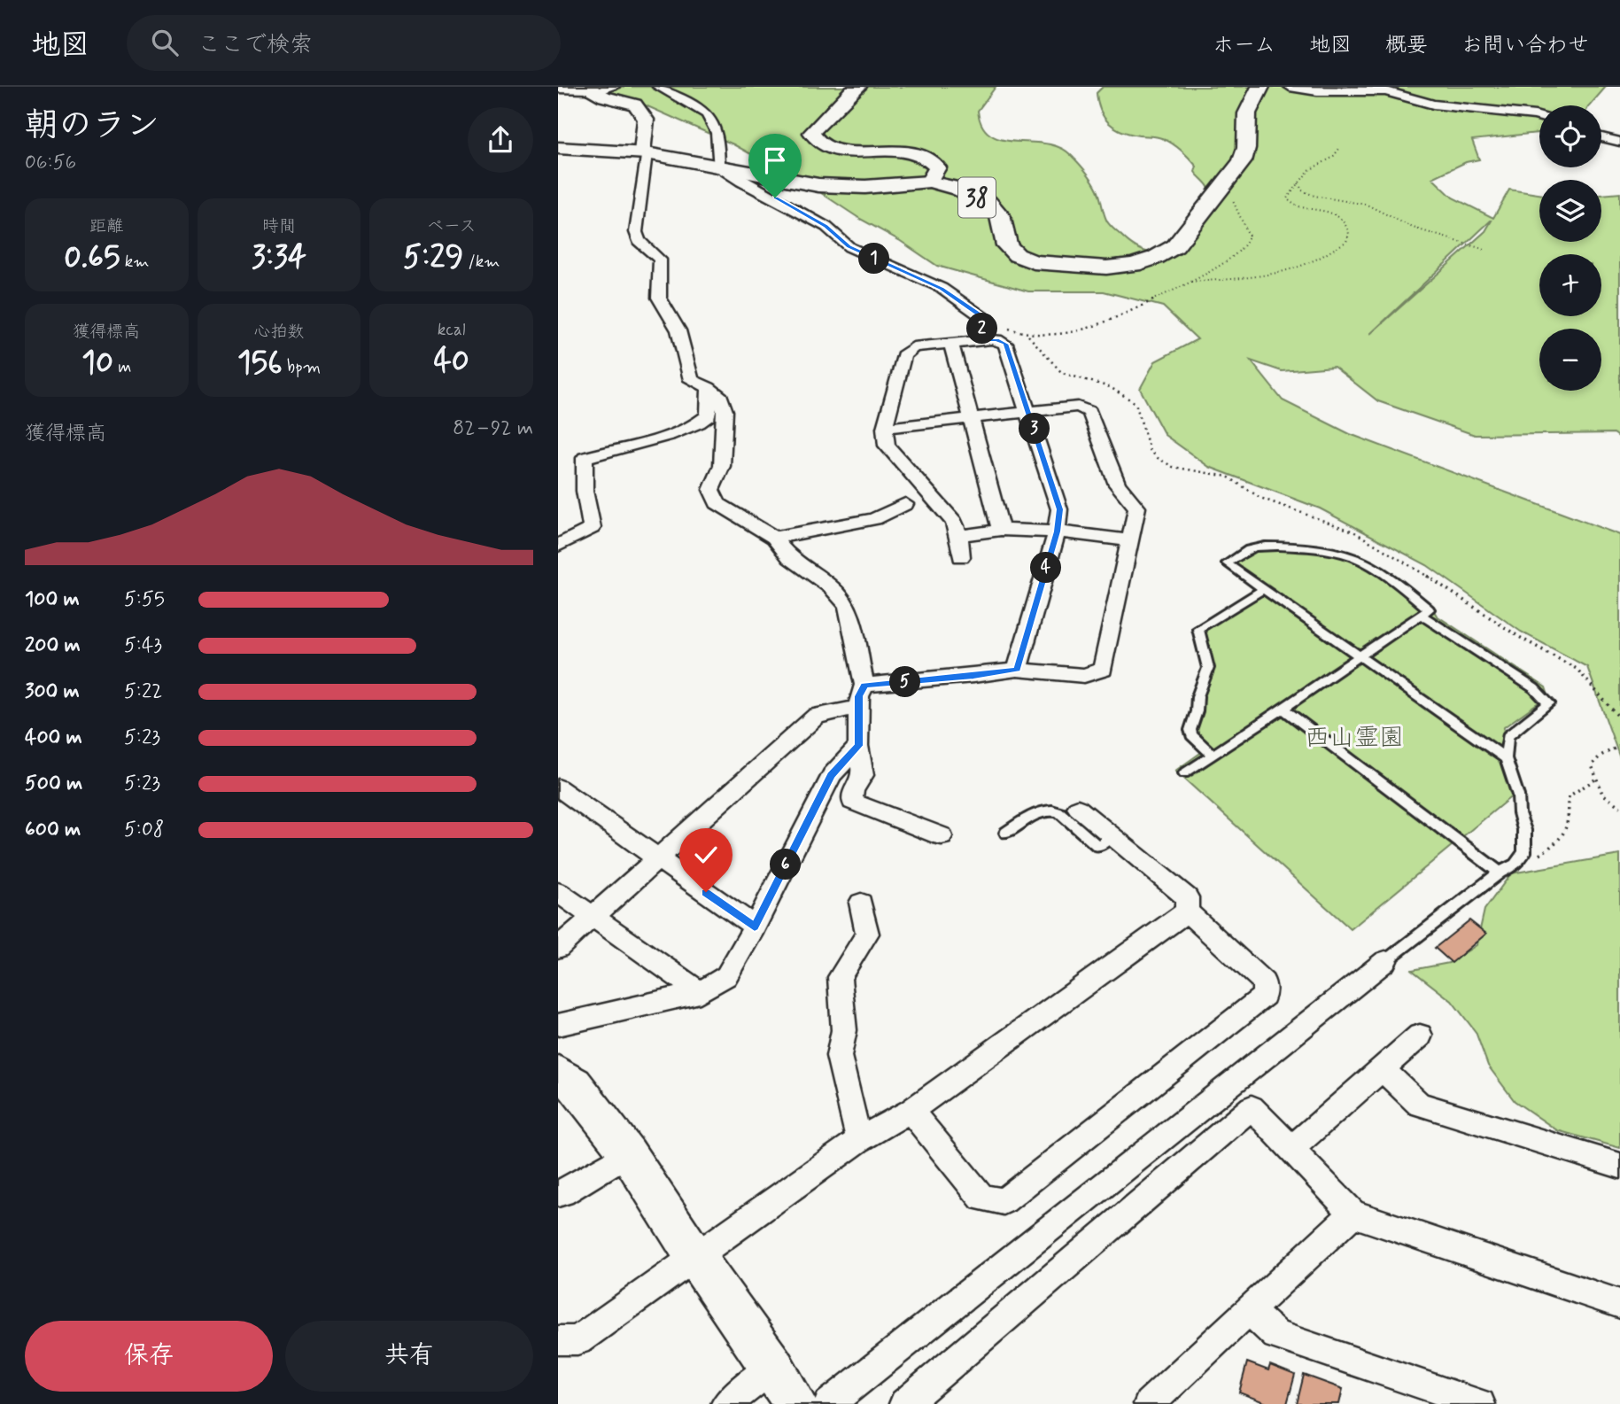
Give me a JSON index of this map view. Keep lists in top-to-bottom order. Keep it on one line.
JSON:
{"streets":{"main road":["38"]},"parks":["西山霊園"],"page":{"header":"地図","search":"ここで検索","nav":["ホーム","地図","概要","お問い合わせ"],"heading":["朝のラン","06:56"],"map_buttons":["+","−"],"stats":[["距離","0.65 km"],["時間","3:34"],["ペース","5:29 /km"],["獲得標高","10 m"],["心拍数","156 bpm"],["kcal","40"]],"pins":["1","2","3","4","5","6"],"chart":["獲得標高","82–92 m"],"list":[{"name":"100 m","note":"5:55"},{"name":"200 m","note":"5:43"},{"name":"300 m","note":"5:22"},{"name":"400 m","note":"5:23"},{"name":"500 m","note":"5:23"},{"name":"600 m","note":"5:08"}],"buttons":["保存","共有"]}}
